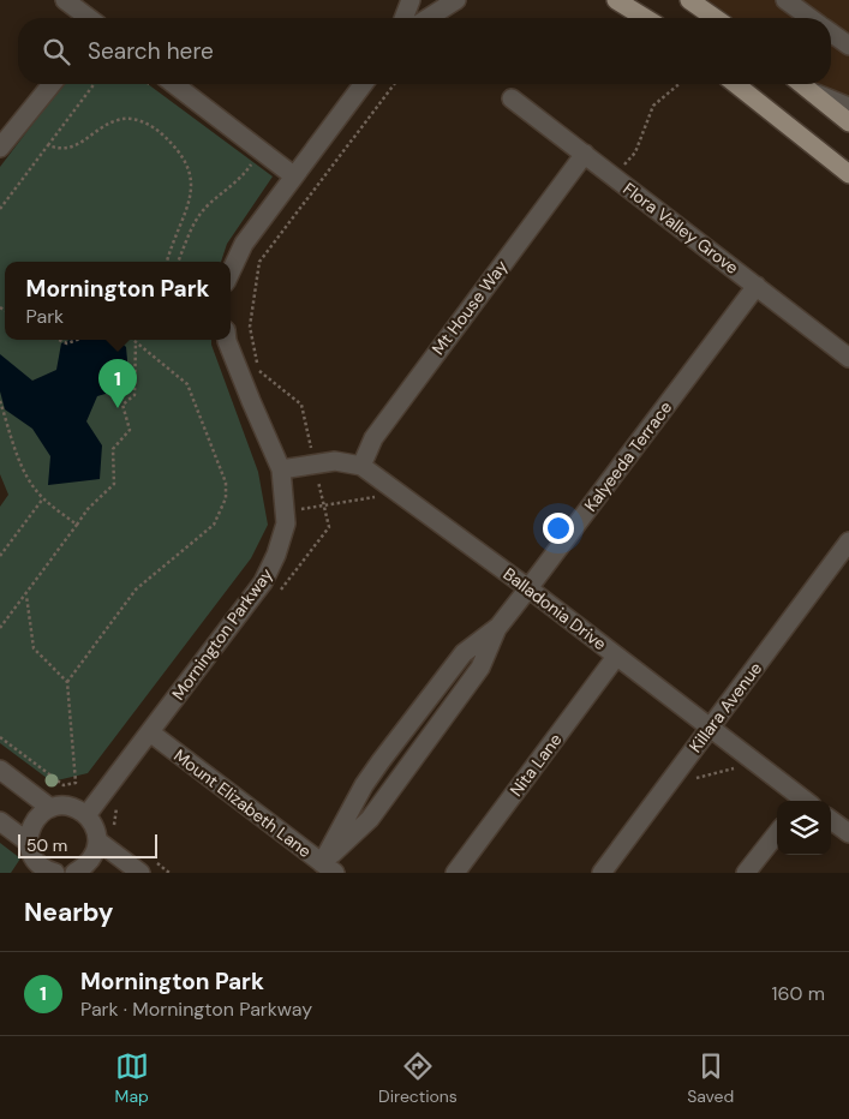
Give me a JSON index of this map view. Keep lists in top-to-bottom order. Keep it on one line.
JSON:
{"streets":{"street":["Flora Valley Grove","Mt House Way","Kalyeeda Terrace","Balladonia Drive","Mornington Parkway","Killara Avenue","Nita Lane","Mount Elizabeth Lane"]},"crossings":[["Flora Valley Grove","Mt House Way"],["Flora Valley Grove","Kalyeeda Terrace"],["Mt House Way","Balladonia Drive"],["Kalyeeda Terrace","Balladonia Drive"],["Kalyeeda Terrace","Mount Elizabeth Lane"],["Balladonia Drive","Mornington Parkway"],["Balladonia Drive","Killara Avenue"],["Balladonia Drive","Nita Lane"],["Mornington Parkway","Mount Elizabeth Lane"]],"scale_bar":"50 m","page":{"search":"Search here","popup":["Mornington Park","Park"],"pins":"1","scale":"50 m","heading":"Nearby","list":[{"mark":"1","name":"Mornington Park","note":"Park · Mornington Parkway","value":"160 m"}],"nav":["Map","Directions","Saved"]}}
